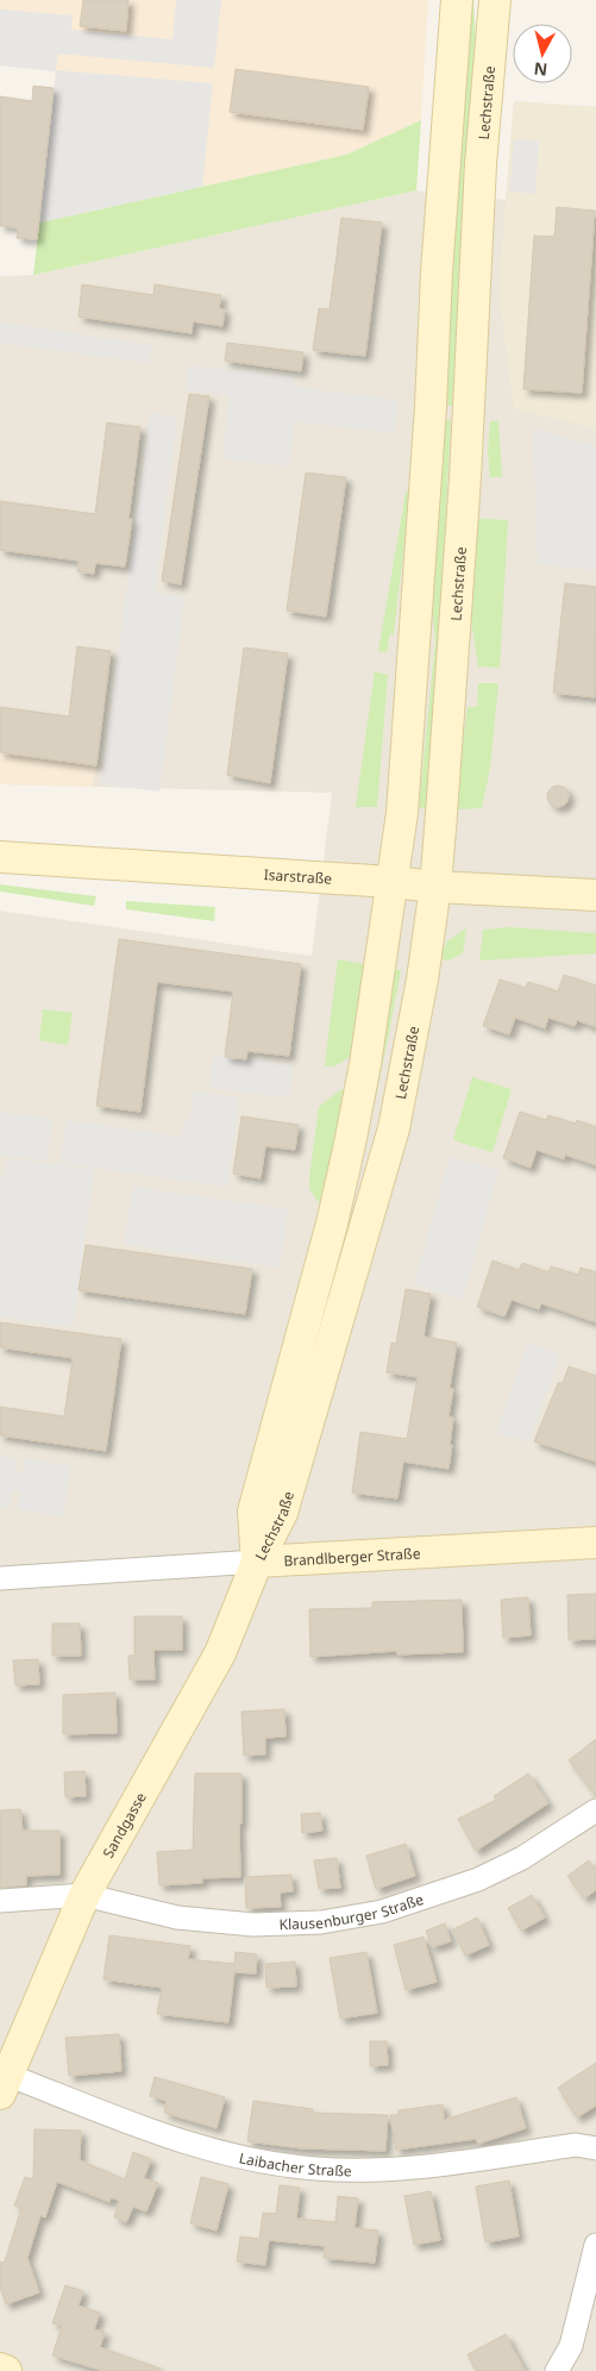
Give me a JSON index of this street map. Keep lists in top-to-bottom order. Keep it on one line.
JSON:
{"streets":{"street":["Lechstraße","Isarstraße","Brandlberger Straße","Sandgasse","Klausenburger Straße","Laibacher Straße"]},"crossings":[["Lechstraße","Isarstraße"],["Lechstraße","Brandlberger Straße"],["Lechstraße","Sandgasse"],["Brandlberger Straße","Sandgasse"],["Sandgasse","Klausenburger Straße"],["Sandgasse","Laibacher Straße"]],"north":"bottom"}
